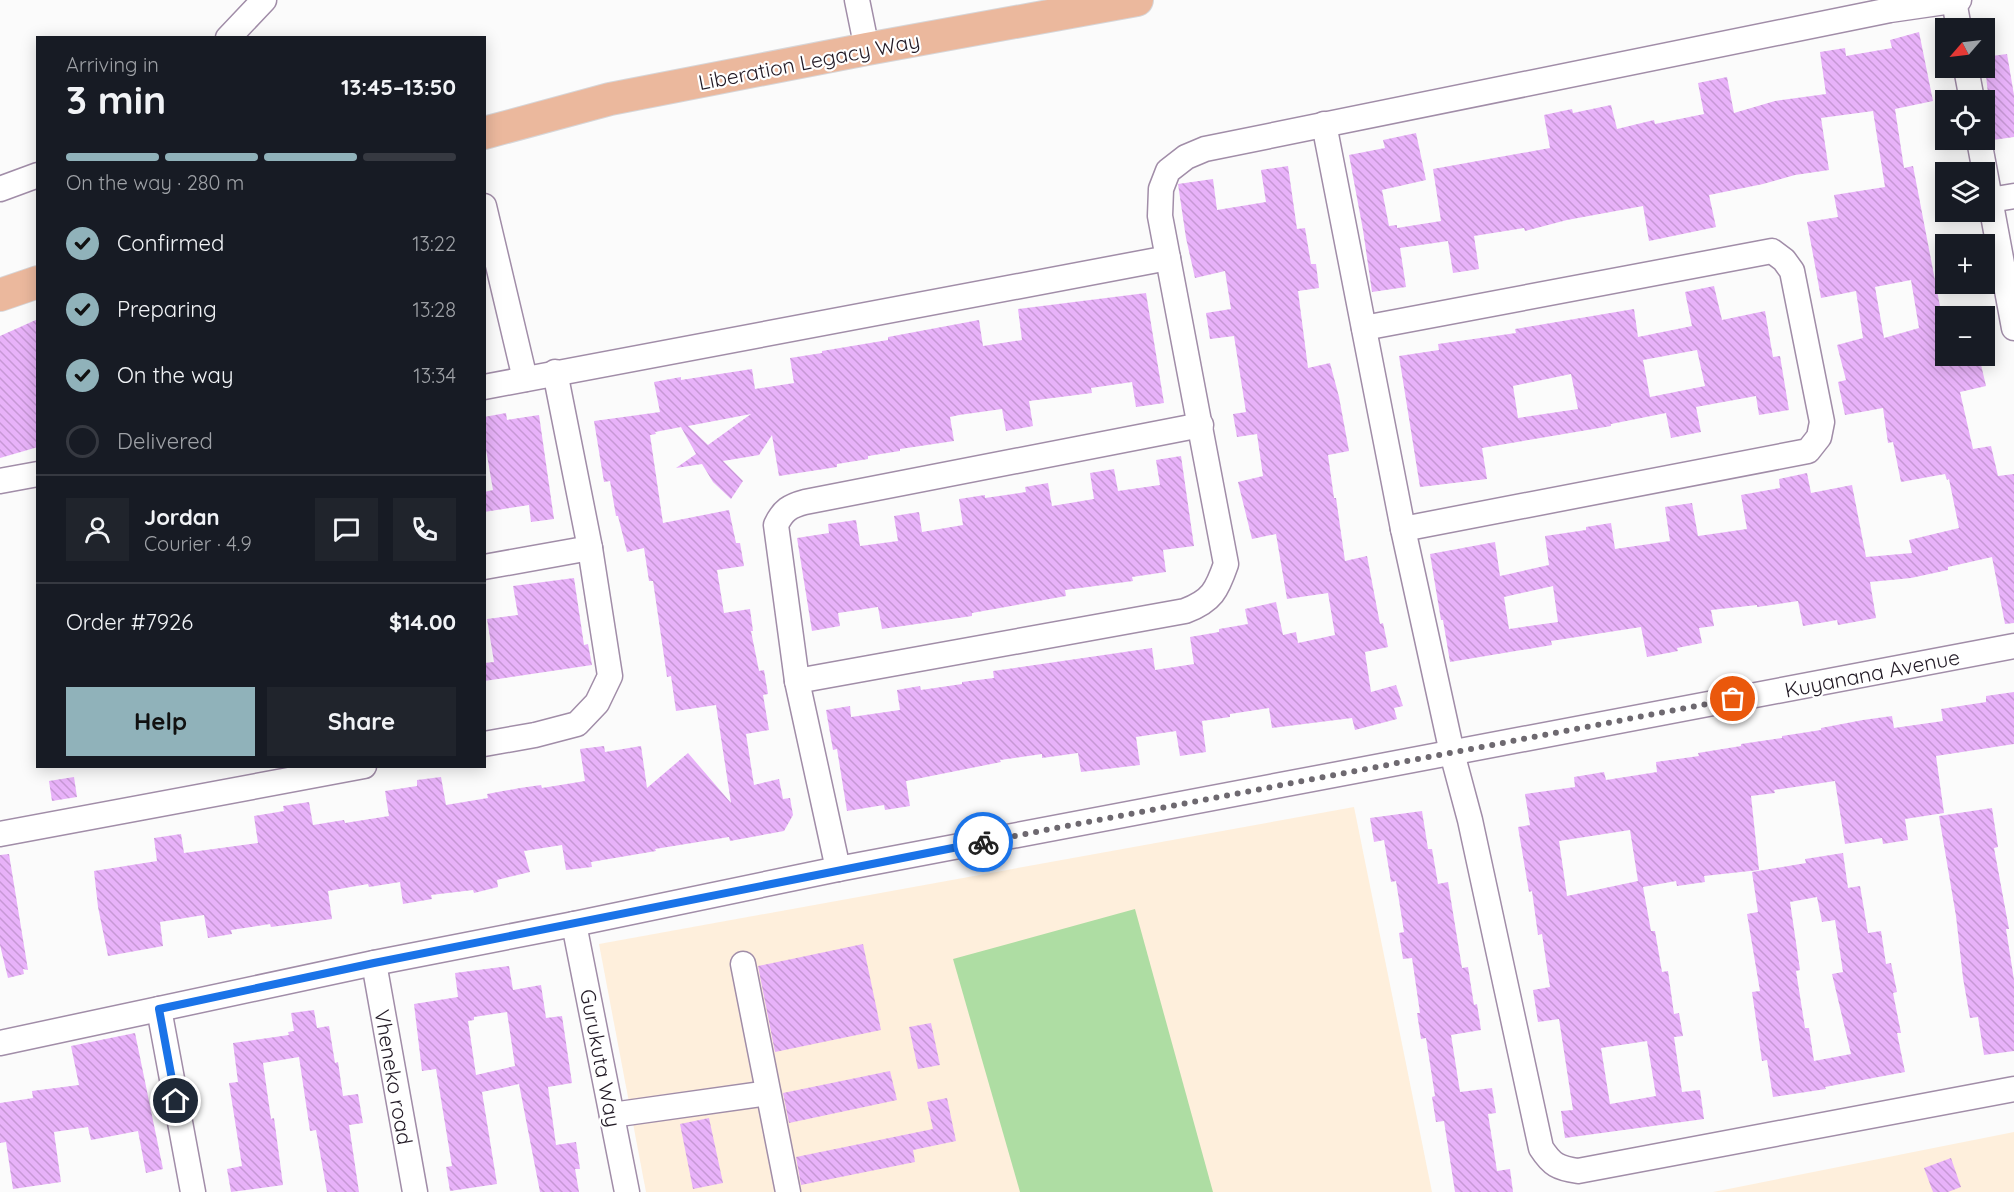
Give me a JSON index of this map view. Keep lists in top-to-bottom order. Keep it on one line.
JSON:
{"streets":{"main road":["Liberation Legacy Way"],"street":["Kuyanana Avenue","Gurukuta Way","Vheneko road"]},"crossings":[["Kuyanana Avenue","Gurukuta Way"],["Kuyanana Avenue","Vheneko road"]],"north":"bottom left","page":{"map_buttons":["+","−"],"heading":["3 min","Arriving in","13:45–13:50"],"panel":["Jordan","Courier · 4.9","Order #7926","$14.00"],"bar":"On the way · 280 m","list":[["Confirmed","13:22"],["Preparing","13:28"],["On the way","13:34"],"Delivered"],"buttons":["Help","Share"]}}
